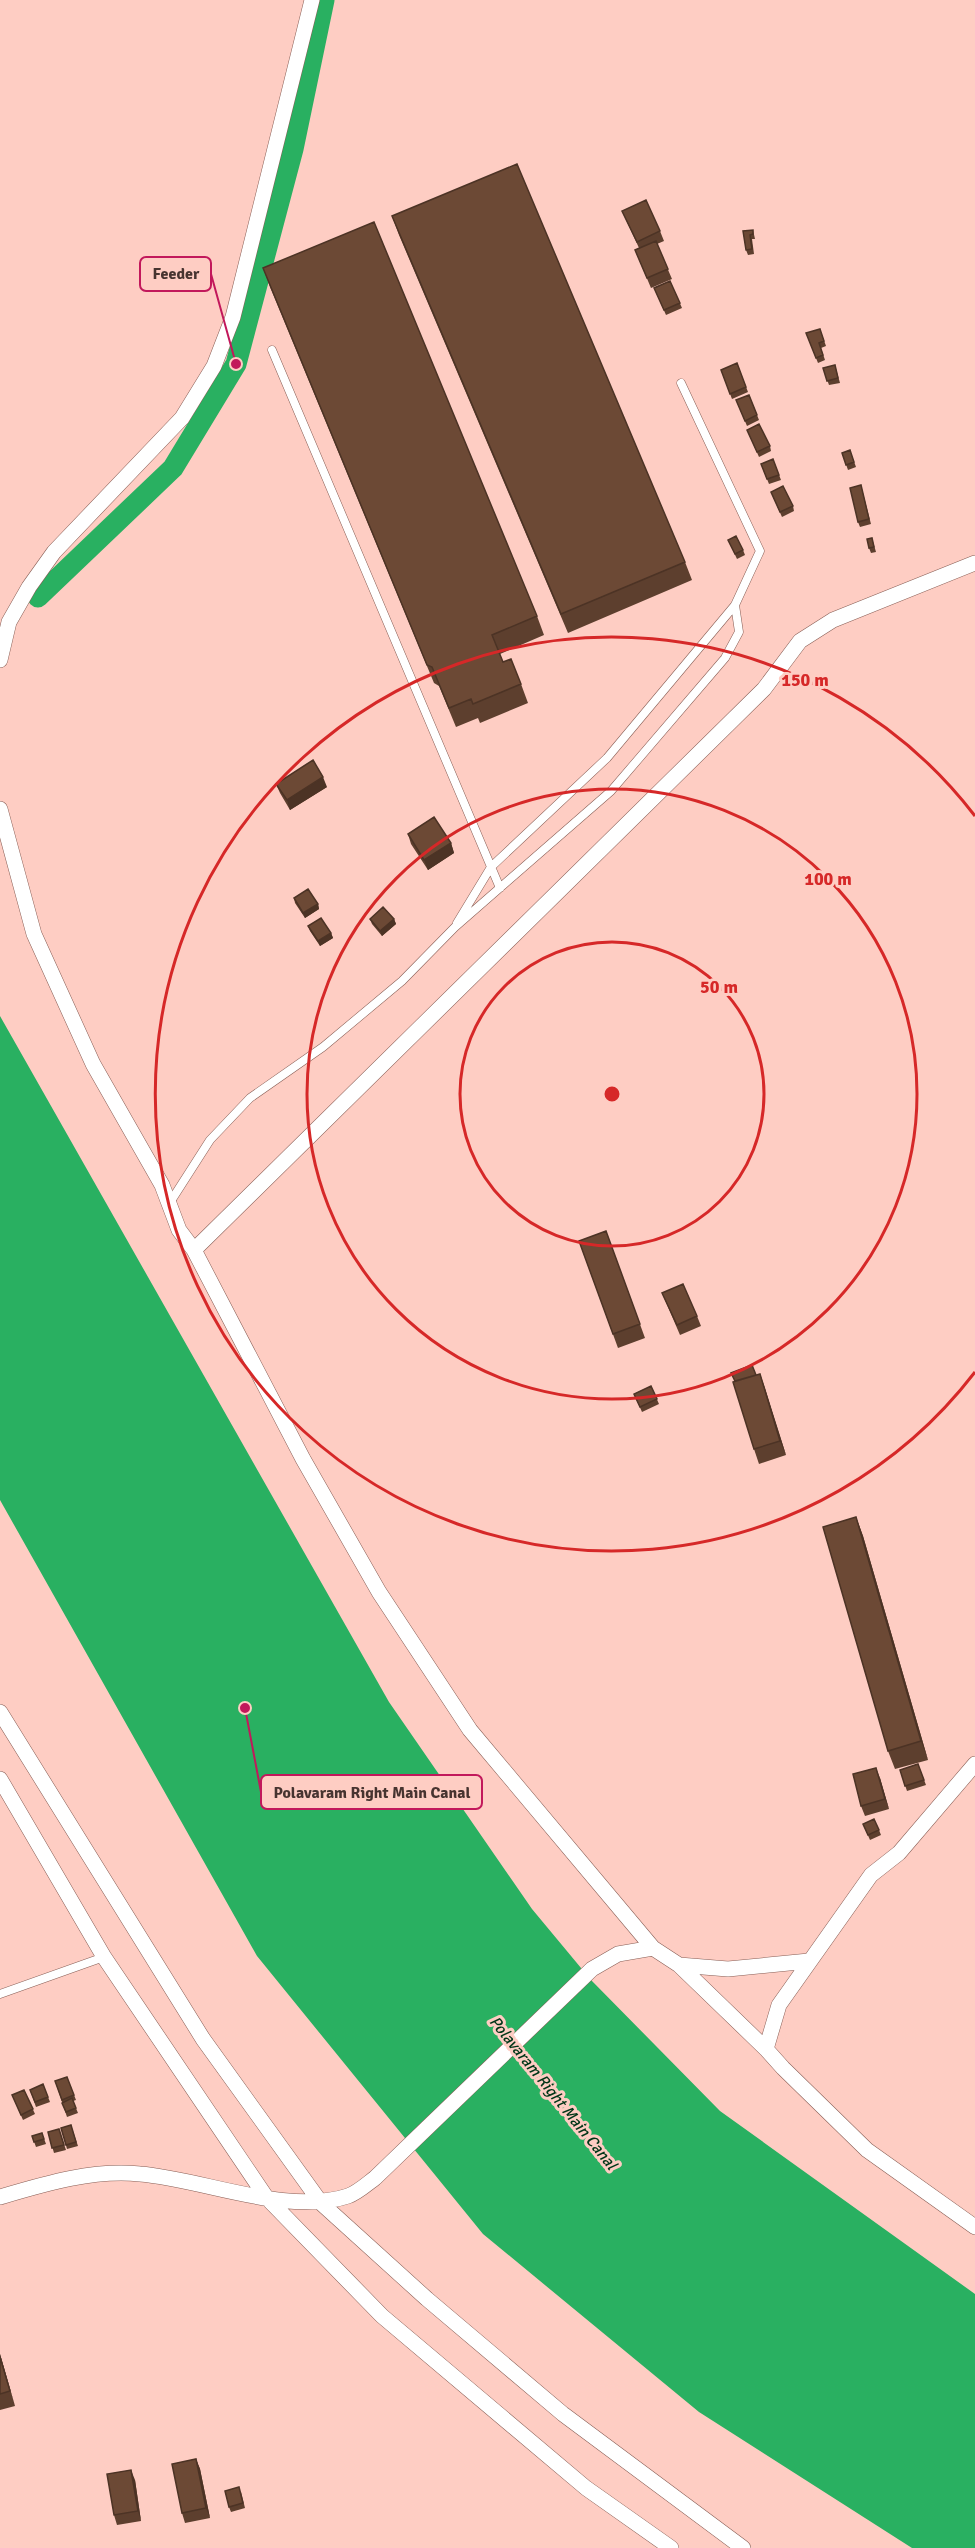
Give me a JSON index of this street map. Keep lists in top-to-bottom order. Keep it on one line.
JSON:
{"water":["Polavaram Right Main Canal"],"places":["Feeder","Polavaram Right Main Canal"],"rings":["150 m","100 m","50 m"]}
